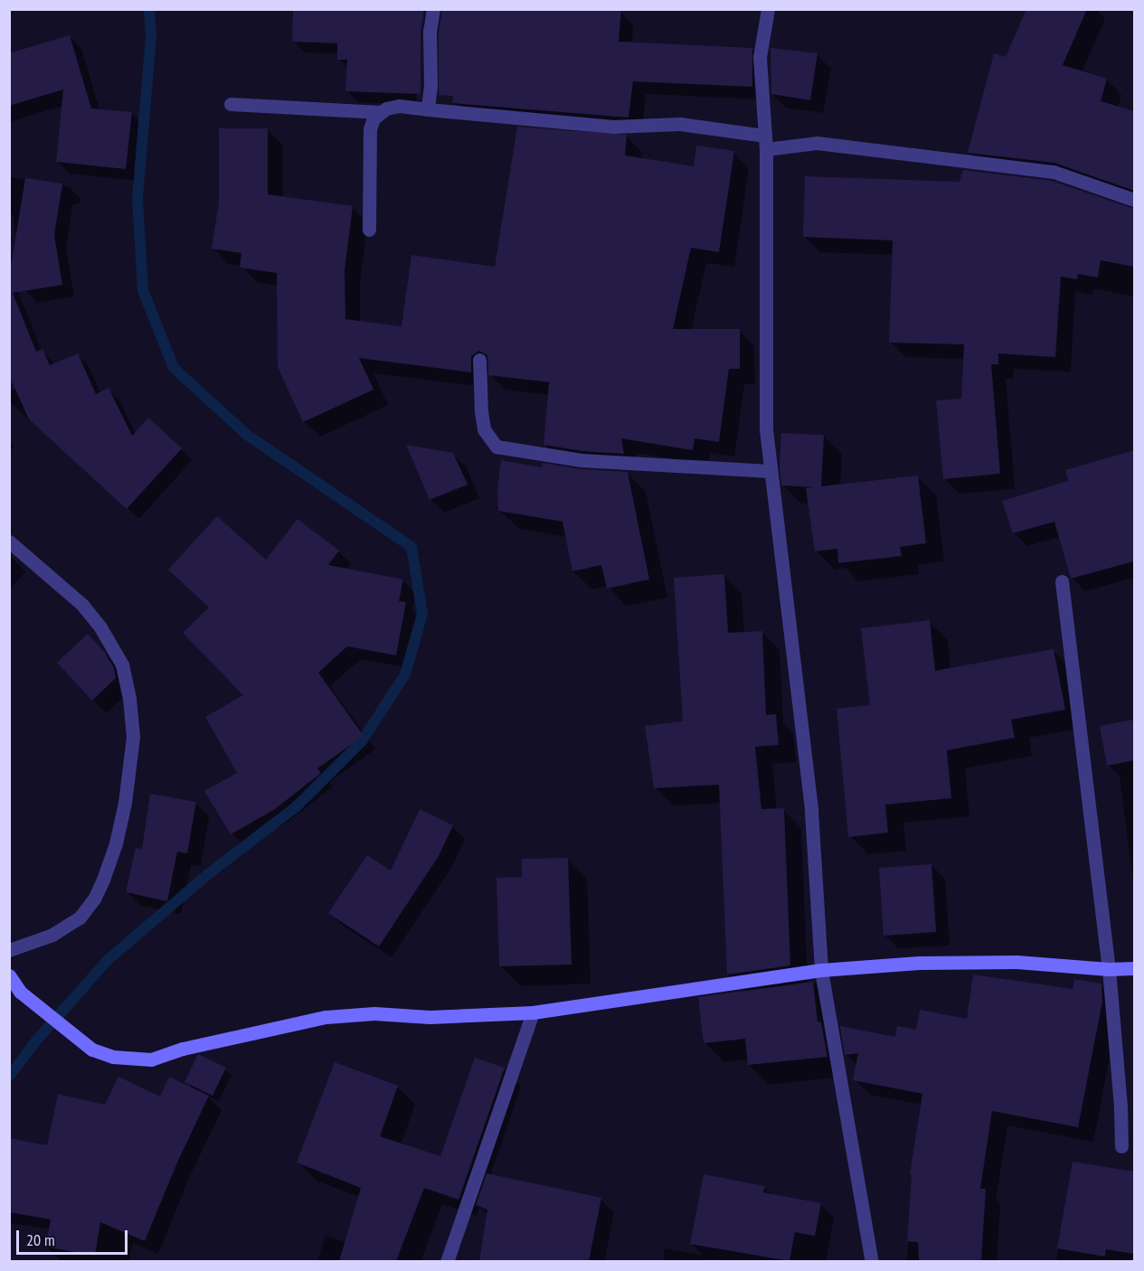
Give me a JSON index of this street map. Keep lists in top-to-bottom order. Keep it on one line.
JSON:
{"scale_bar":"20 m"}
